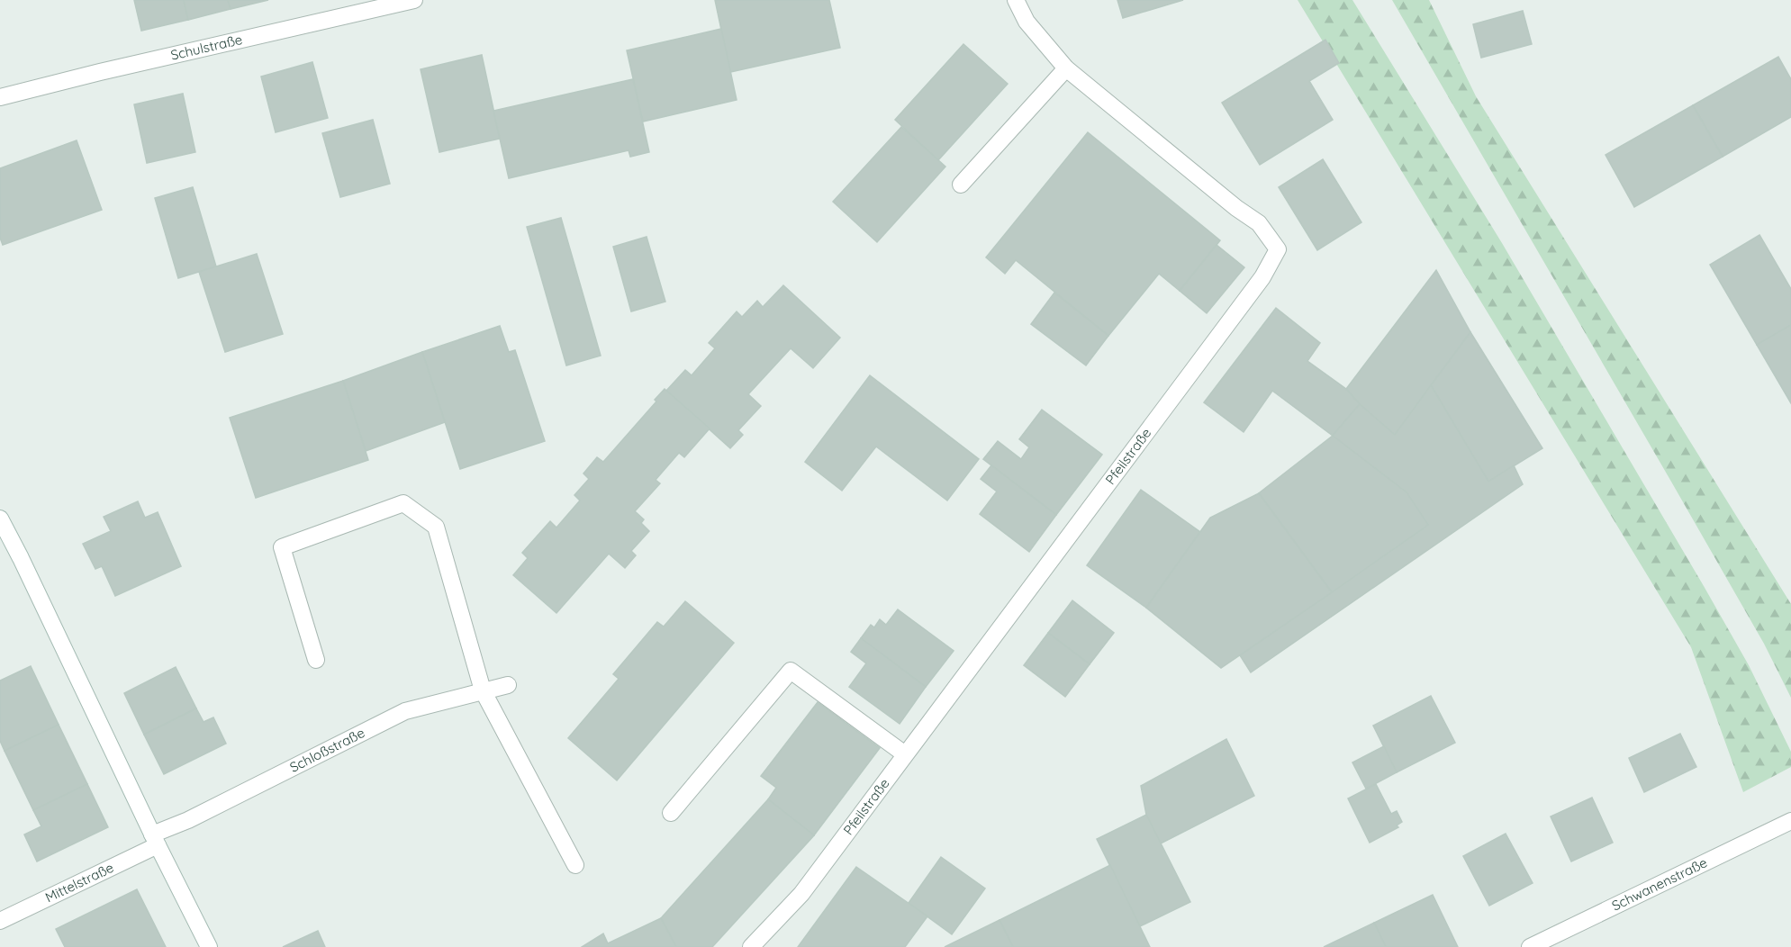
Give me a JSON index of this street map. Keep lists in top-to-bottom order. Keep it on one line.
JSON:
{"streets":{"street":["Schulstraße","Pfeilstraße","Schloßstraße","Mittelstraße","Schwanenstraße"]},"crossings":[["Schloßstraße","Mittelstraße"]]}
